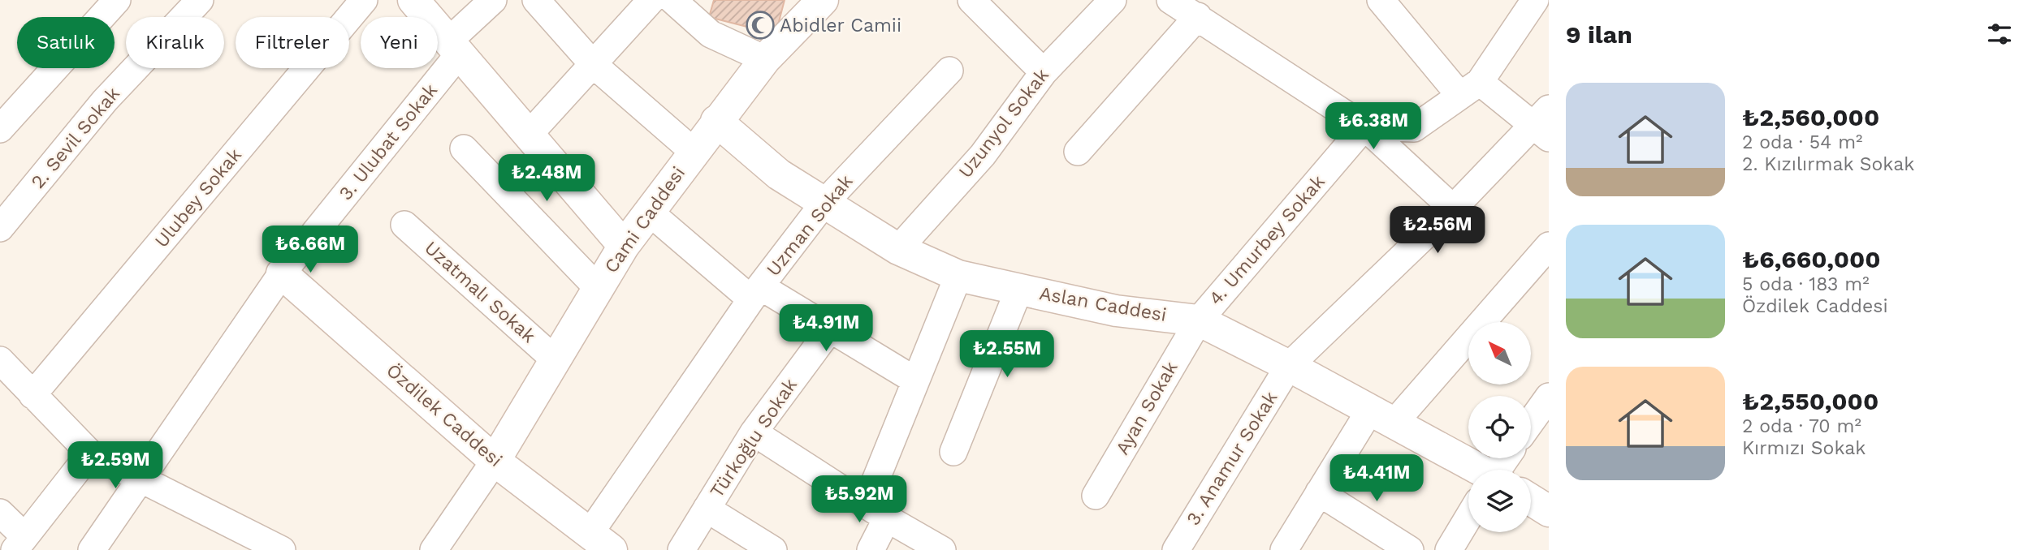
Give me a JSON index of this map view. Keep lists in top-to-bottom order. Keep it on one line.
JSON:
{"streets":{"main road":["Cami Caddesi","Aslan Caddesi","Özdilek Caddesi"],"street":["Uzunyol Sokak","2. Sevil Sokak","3. Ulubat Sokak","Ulubey Sokak","Uzman Sokak","4. Umurbey Sokak","Uzatmalı Sokak","Ayan Sokak","Türkoğlu Sokak","3. Anamur Sokak"]},"crossings":[["Uzunyol Sokak","Aslan Caddesi"],["3. Ulubat Sokak","Özdilek Caddesi"],["Cami Caddesi","Uzatmalı Sokak"],["Cami Caddesi","Aslan Caddesi"],["Cami Caddesi","Özdilek Caddesi"],["Uzman Sokak","Aslan Caddesi"],["Uzman Sokak","Özdilek Caddesi"],["4. Umurbey Sokak","Aslan Caddesi"],["4. Umurbey Sokak","Ayan Sokak"],["Aslan Caddesi","Ayan Sokak"],["Aslan Caddesi","3. Anamur Sokak"]],"places":{"mosque":["Abidler Camii"]},"north":"top left","page":{"heading":"9 ilan","chip":["Satılık","Kiralık","Filtreler","Yeni"],"list":[{"name":"₺2,560,000","note":"2 oda · 54 m² · 2. Kızılırmak Sokak"},{"name":"₺6,660,000","note":"5 oda · 183 m² · Özdilek Caddesi"},{"name":"₺2,550,000","note":"2 oda · 70 m² · Kırmızı Sokak"}],"price":["₺6.38M","₺2.48M","₺2.56M","₺6.66M","₺4.91M","₺2.55M","₺2.59M","₺4.41M","₺5.92M"]}}
